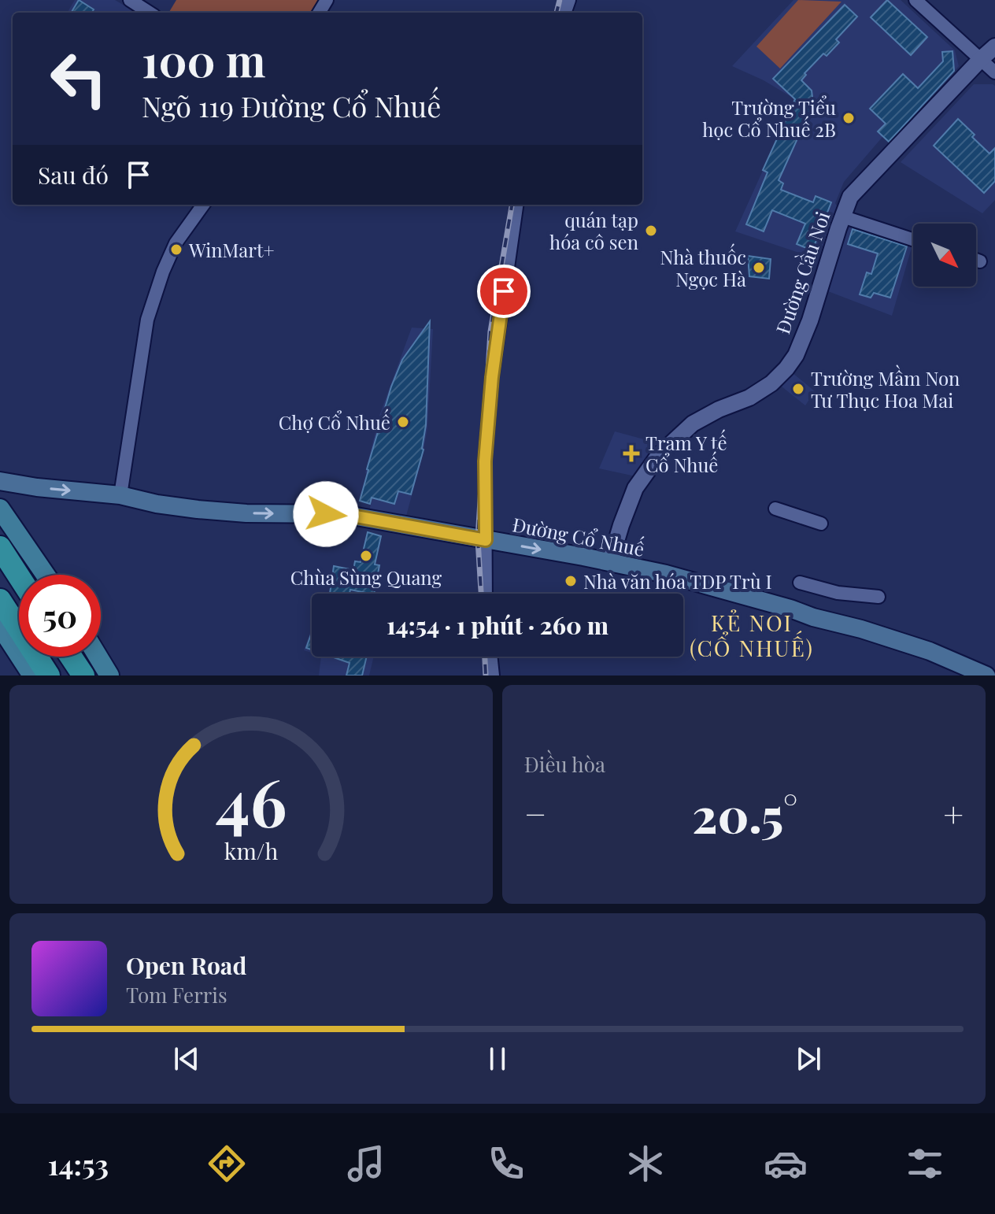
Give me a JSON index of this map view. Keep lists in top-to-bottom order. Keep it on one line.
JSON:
{"streets":{"main road":["Đường Cổ Nhuế"],"street":["Đường Cầu Noi"]},"crossings":[["Đường Cầu Noi","Đường Cổ Nhuế"]],"one_way":["Đường Cổ Nhuế"],"districts":["KẺ NOI (CỔ NHUẾ)"],"places":{"other":["Trường Tiểu học Cổ Nhuế 2B","quán tạp hóa cô sen","WinMart+","Nhà thuốc Ngọc Hà","Trường Mầm Non Tư Thục Hoa Mai","Chợ Cổ Nhuế","Chùa Sùng Quang","Nhà văn hóa TDP Trù I"],"health":["Trạm Y tế Cổ Nhuế"]},"north":"bottom right","page":{"turn":["100 m","Ngõ 119 Đường Cổ Nhuế"],"then":"Sau đó","limit":"50","trip":"14:54 · 1 phút · 260 m","tile":"Điều hòa","heat":["−","20.5°","+"],"song":["Open Road","Tom Ferris"],"tabs":"14:53","gauge":["46","km/h"]}}
